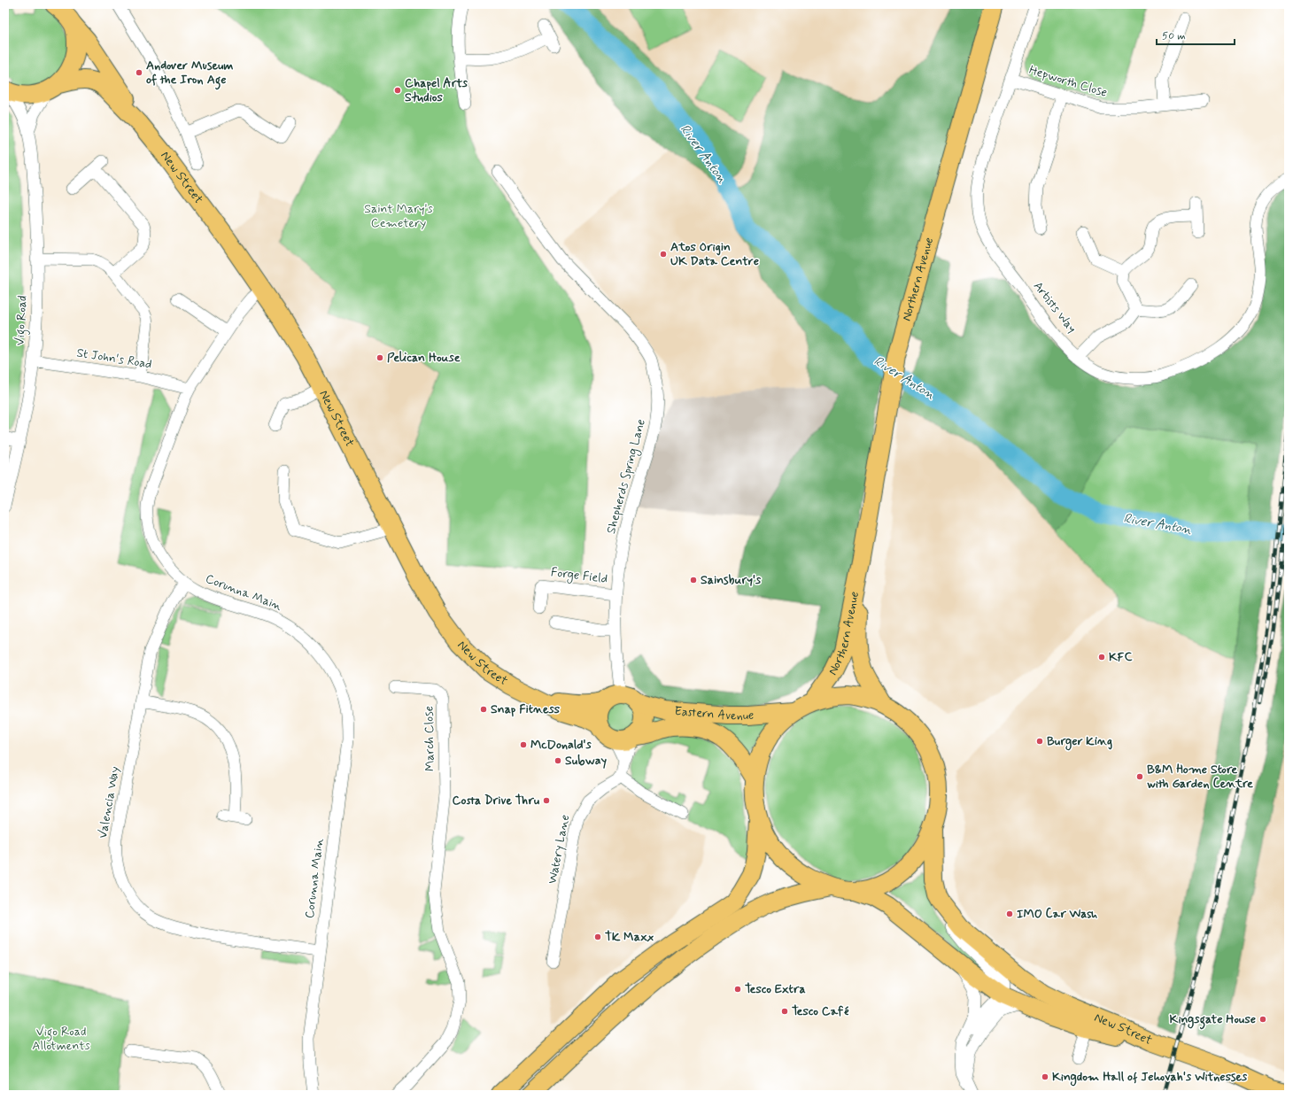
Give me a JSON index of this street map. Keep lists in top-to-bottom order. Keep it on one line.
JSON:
{"streets":{"main road":["New Street","Northern Avenue","Eastern Avenue"],"street":["Hepworth Close","Artists Way","Vigo Road","St John's Road","Shepherds Spring Lane","Forge Field","Corunna Main","March Close","Valencia Way","Watery Lane"]},"crossings":[["Hepworth Close","Artists Way"],["New Street","Vigo Road"],["New Street","Shepherds Spring Lane"],["New Street","Corunna Main"],["New Street","Eastern Avenue"],["Vigo Road","St John's Road"],["St John's Road","Corunna Main"],["Shepherds Spring Lane","Forge Field"],["Shepherds Spring Lane","Eastern Avenue"],["Corunna Main","Valencia Way"]],"water":["River Anton"],"parks":["Saint Mary's Cemetery","Vigo Road Allotments"],"places":["Andover Museum of the Iron Age","Chapel Arts Studios","Atos Origin UK Data Centre","Pelican House","Sainsbury's","KFC","Snap Fitness","Burger King","McDonald's","Subway","B&M Home Store with Garden Centre","Costa Drive Thru","IMO Car Wash","TK Maxx","Tesco Extra","Tesco Café","Kingsgate House","Kingdom Hall of Jehovah's Witnesses"],"scale_bar":"50 m"}
